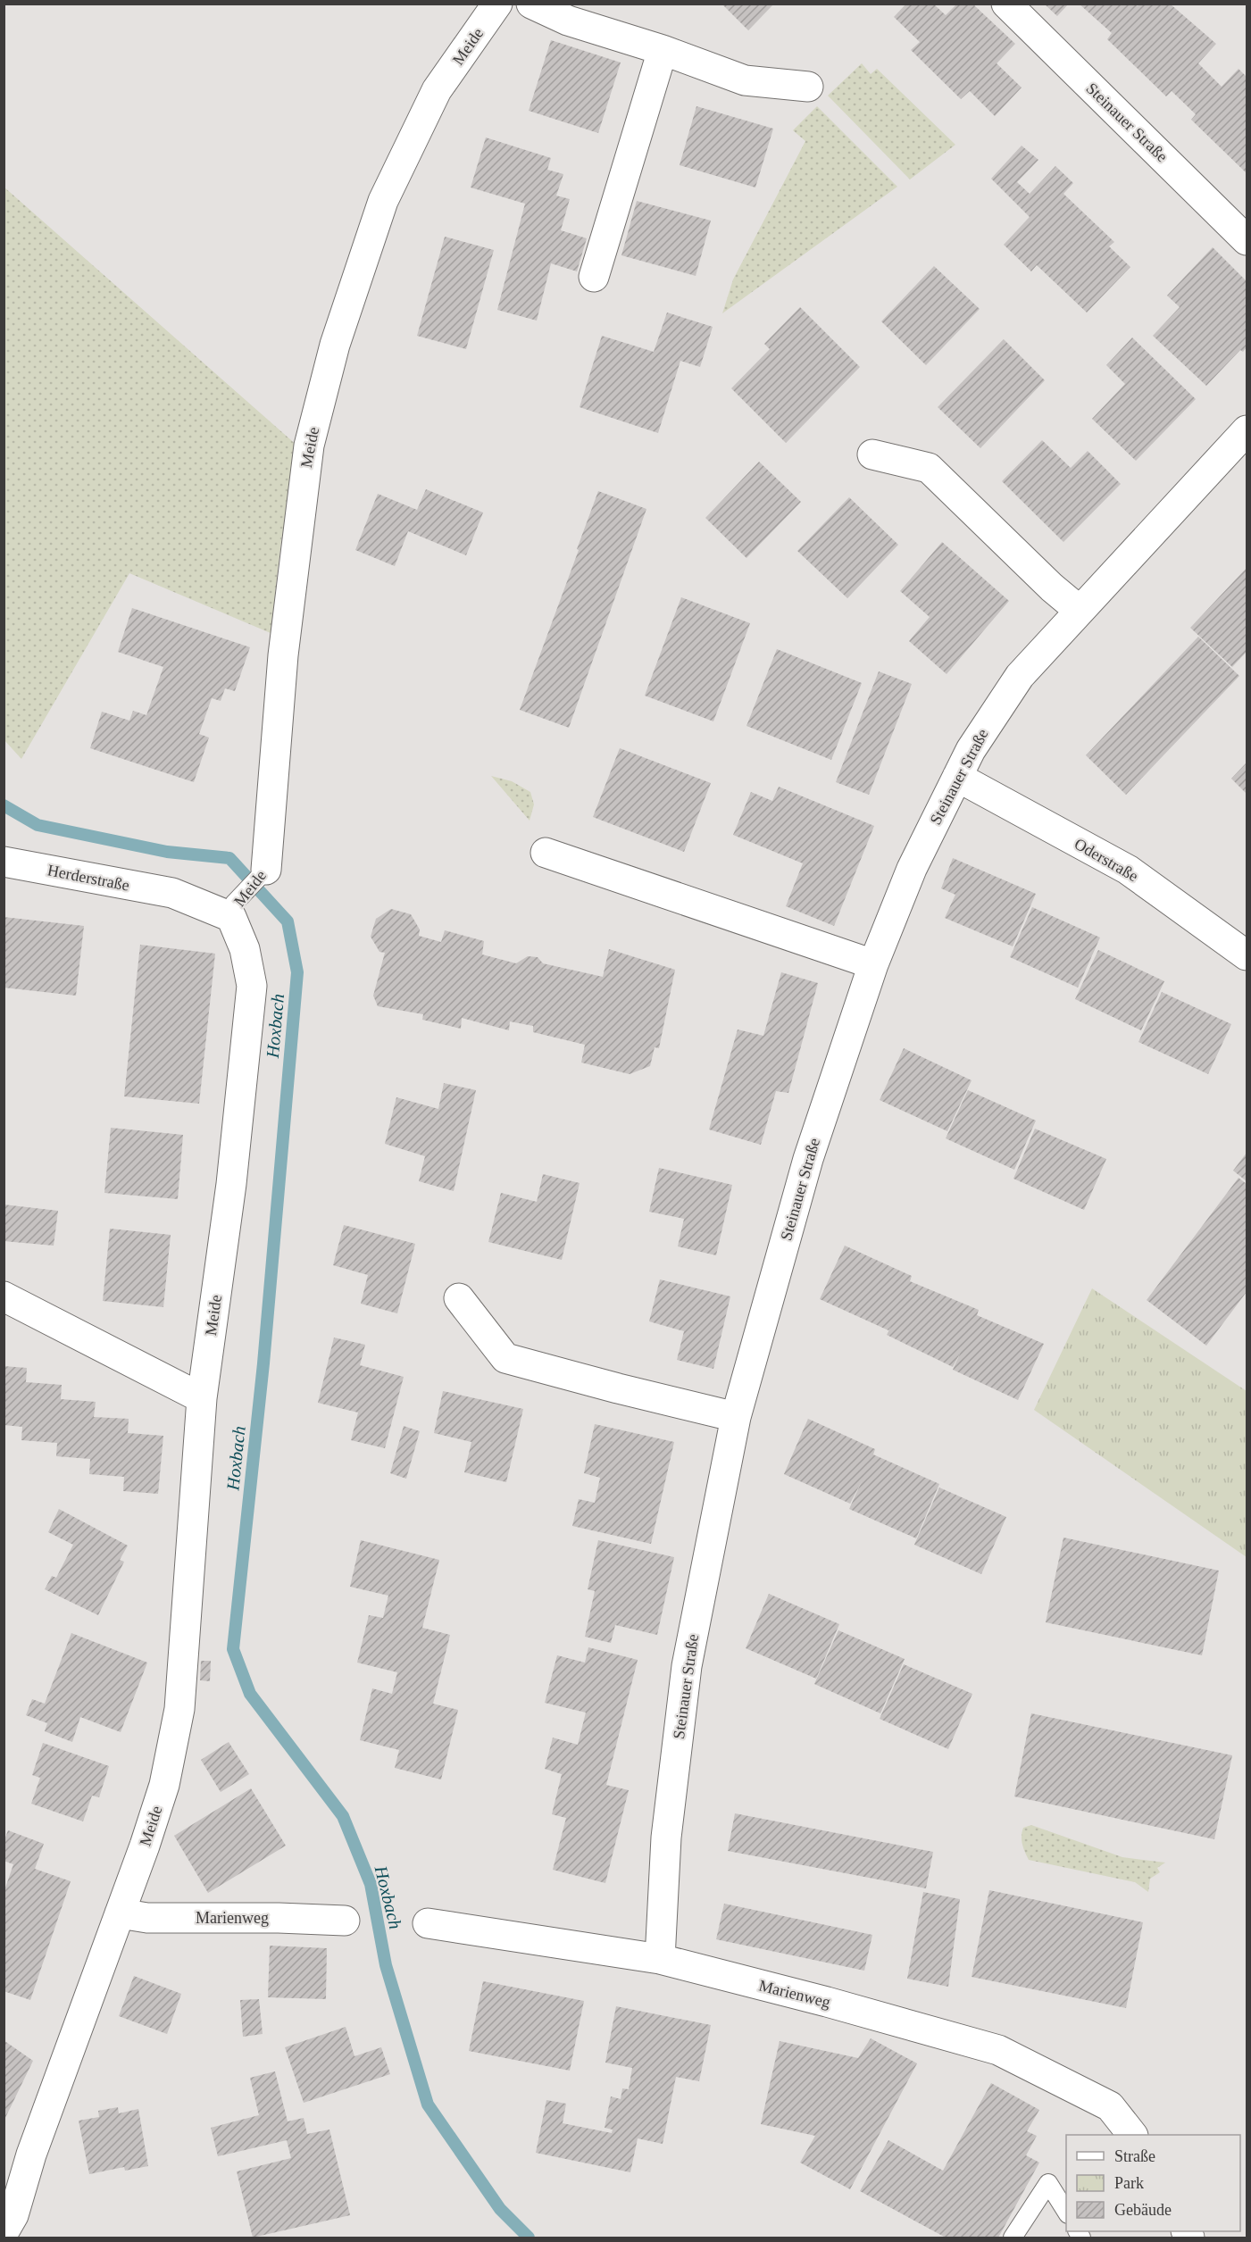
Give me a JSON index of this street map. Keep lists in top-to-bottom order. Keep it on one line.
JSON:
{"streets":{"street":["Meide","Steinauer Straße","Oderstraße","Herderstraße","Marienweg"]},"crossings":[["Meide","Herderstraße"],["Meide","Marienweg"],["Steinauer Straße","Oderstraße"],["Steinauer Straße","Marienweg"]],"water":["Hoxbach"],"legend":["Straße","Park","Gebäude"]}
